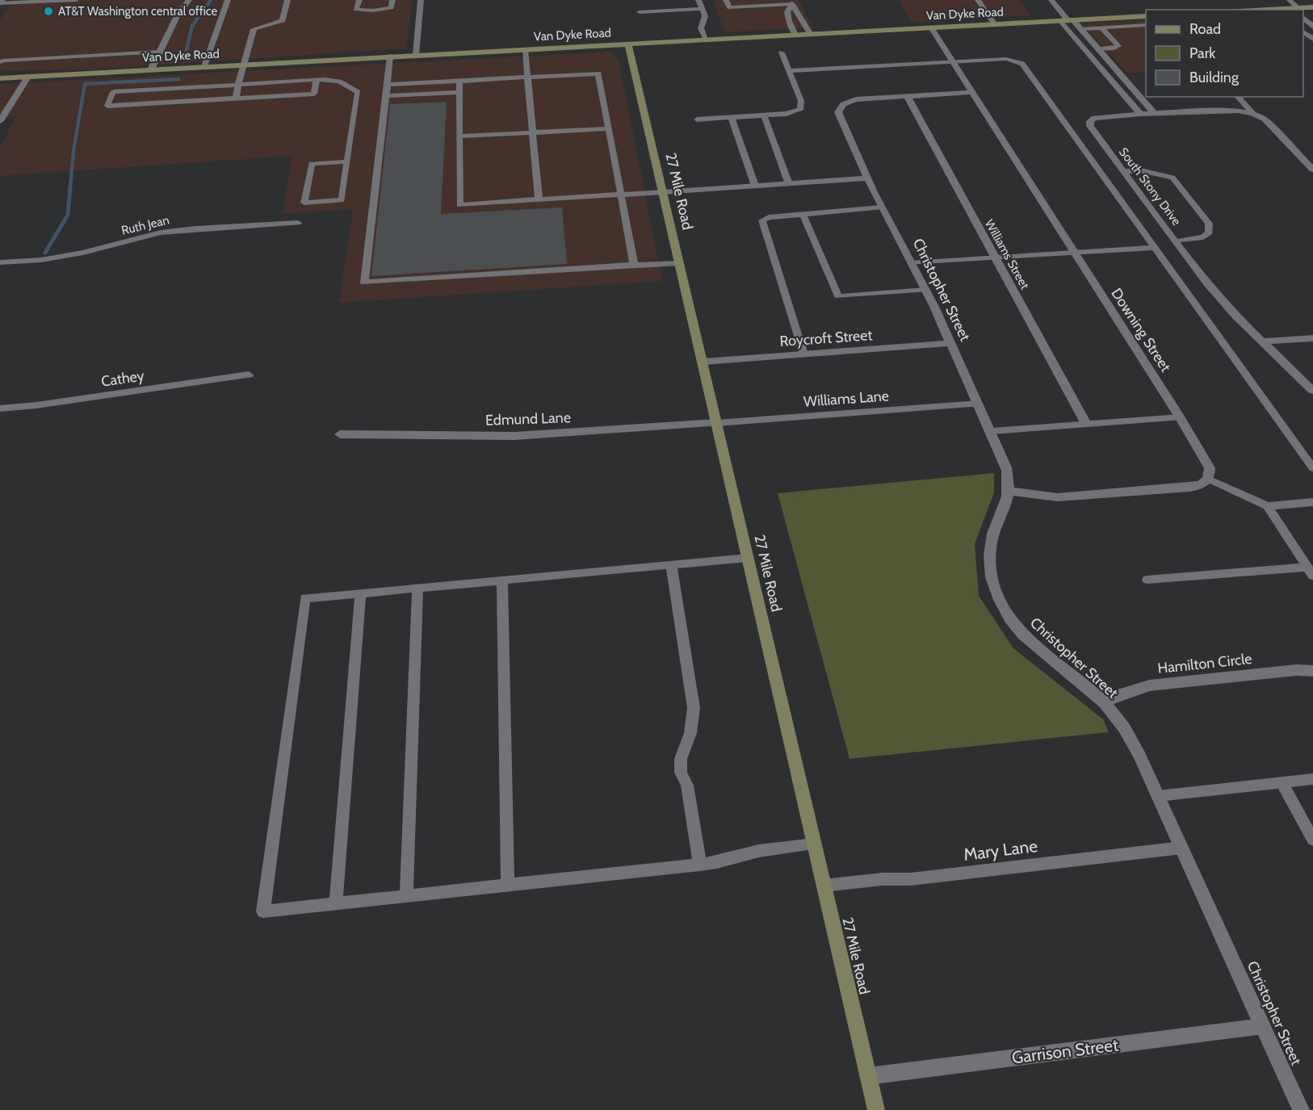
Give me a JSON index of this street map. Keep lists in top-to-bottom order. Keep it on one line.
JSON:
{"streets":{"street":["Van Dyke Road","South Stony Drive","27 Mile Road","Ruth Jean","Williams Street","Christopher Street","Downing Street","Roycroft Street","Cathey","Edmund Lane","Hamilton Circle","Garrison Street"],"lane":["Williams Lane","Mary Lane"]},"crossings":[["Van Dyke Road","27 Mile Road"],["Van Dyke Road","Downing Street"],["27 Mile Road","Roycroft Street"],["27 Mile Road","Williams Lane"],["27 Mile Road","Edmund Lane"],["27 Mile Road","Mary Lane"],["27 Mile Road","Garrison Street"],["Williams Street","Christopher Street"],["Christopher Street","Downing Street"],["Christopher Street","Roycroft Street"],["Christopher Street","Williams Lane"],["Christopher Street","Hamilton Circle"],["Christopher Street","Mary Lane"],["Christopher Street","Garrison Street"],["Williams Lane","Edmund Lane"]],"places":["AT&T Washington central office"],"legend":["Road","Park","Building"]}
